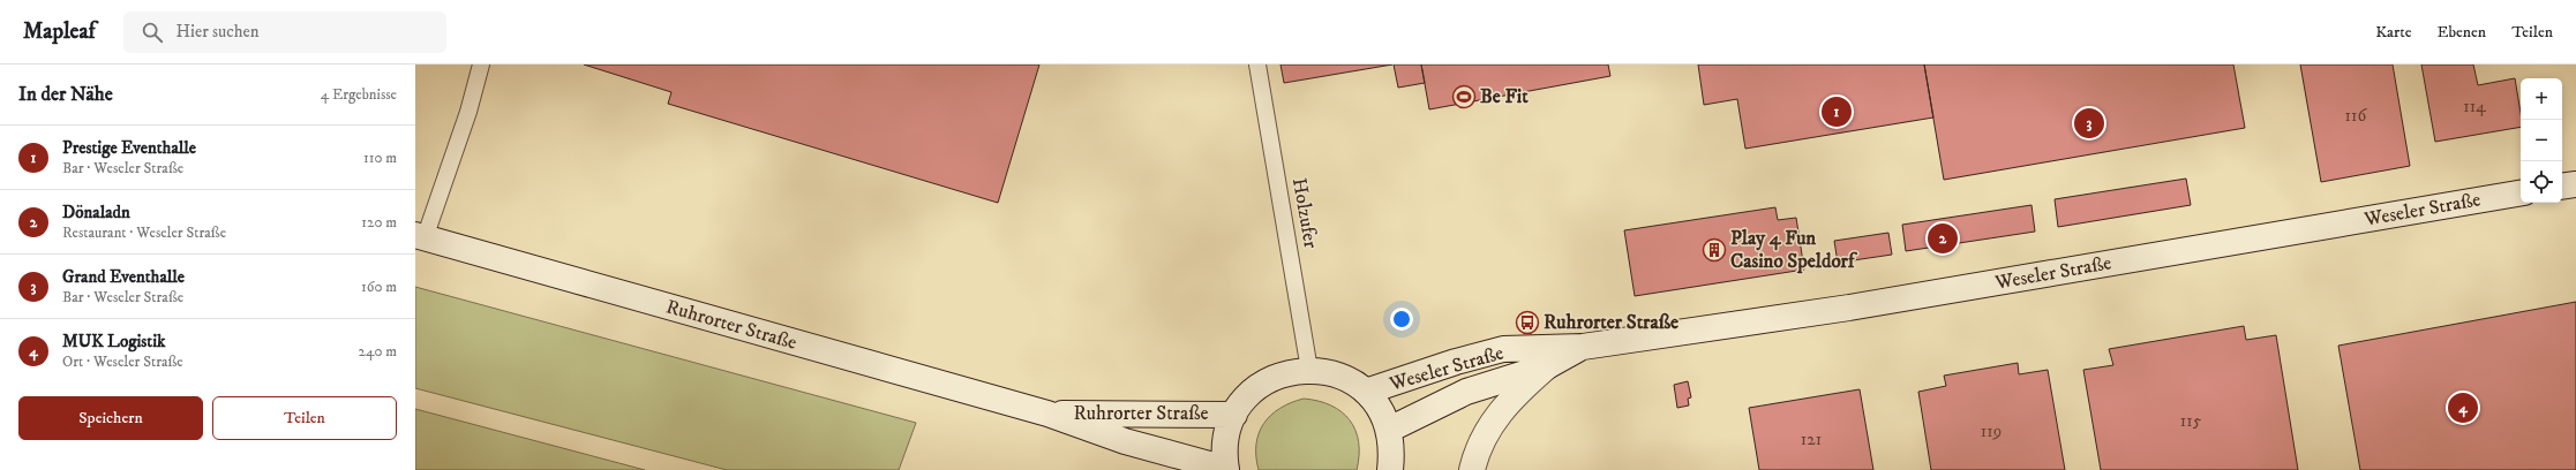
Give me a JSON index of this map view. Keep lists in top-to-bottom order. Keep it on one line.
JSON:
{"streets":{"main road":["Weseler Straße","Ruhrorter Straße"],"lane":["Holzufer"]},"crossings":[["Weseler Straße","Ruhrorter Straße"],["Holzufer","Ruhrorter Straße"]],"places":{"sports":["Be Fit"],"building":["Play 4 Fun Casino Speldorf"],"bus stop":["Ruhrorter Straße"]},"house_numbers":["114","116","115","119","121"],"page":{"header":"Mapleaf","search":"Hier suchen","nav":["Karte","Ebenen","Teilen"],"heading":["In der Nähe","4 Ergebnisse"],"map_buttons":["+","−"],"pins":["1","3","2","4"],"list":[{"mark":"1","name":"Prestige Eventhalle","note":"Bar · Weseler Straße","value":"110 m"},{"mark":"2","name":"Dönaladn","note":"Restaurant · Weseler Straße","value":"120 m"},{"mark":"3","name":"Grand Eventhalle","note":"Bar · Weseler Straße","value":"160 m"},{"mark":"4","name":"MUK Logistik","note":"Ort · Weseler Straße","value":"240 m"}],"buttons":["Speichern","Teilen"]}}
